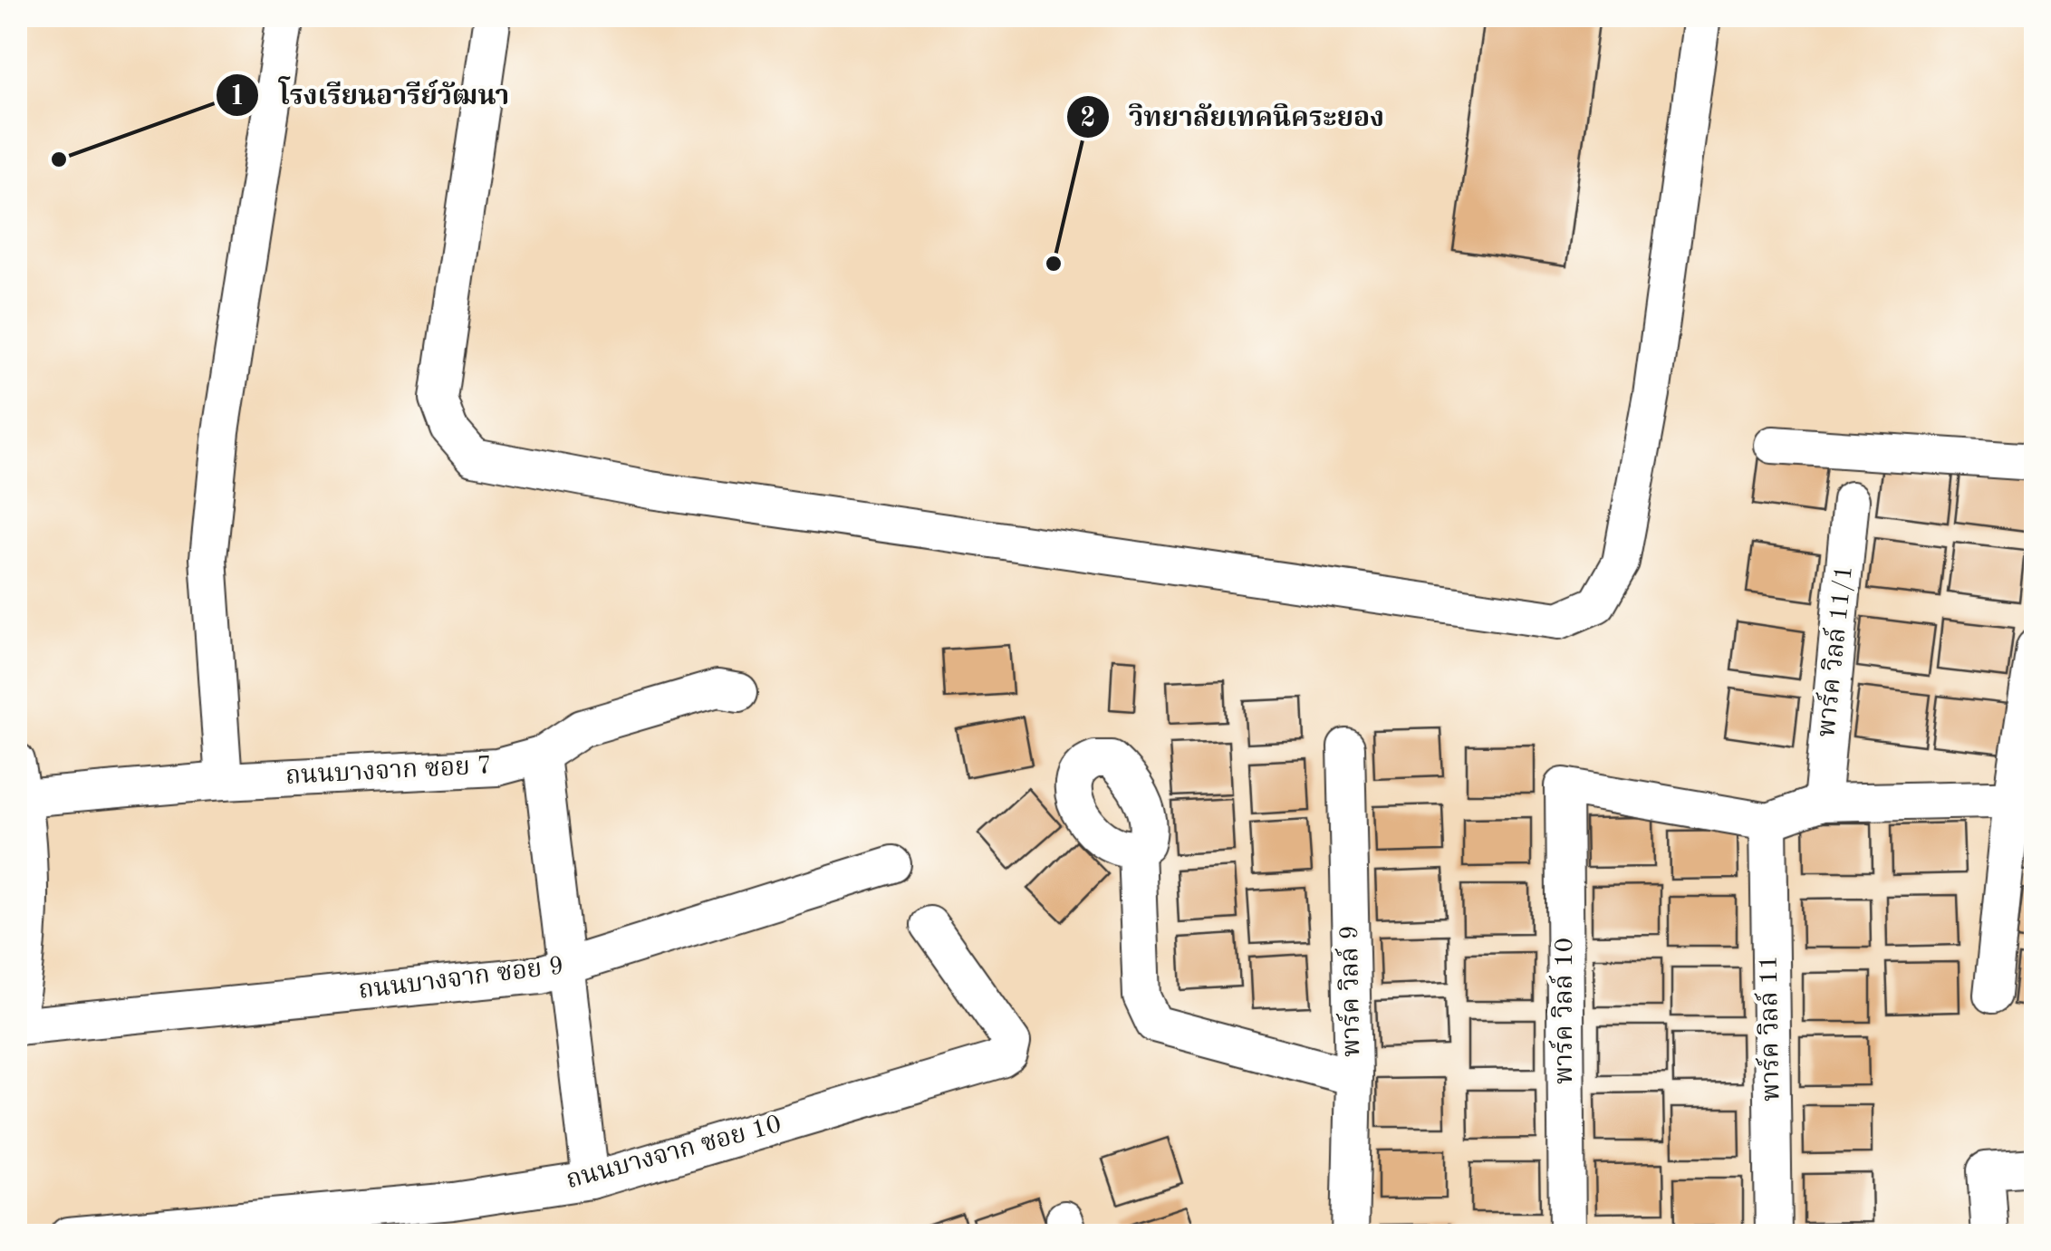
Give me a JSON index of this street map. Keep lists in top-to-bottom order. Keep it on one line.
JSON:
{"streets":{"street":["พาร์ค วิลล์ 11/1","ถนนบางจาก ซอย 7","ถนนบางจาก ซอย 9","พาร์ค วิลล์ 9","พาร์ค วิลล์ 10","พาร์ค วิลล์ 11","ถนนบางจาก ซอย 10"]},"crossings":[["พาร์ค วิลล์ 10","พาร์ค วิลล์ 11"]],"places":["โรงเรียนอารีย์วัฒนา","วิทยาลัยเทคนิคระยอง"]}
